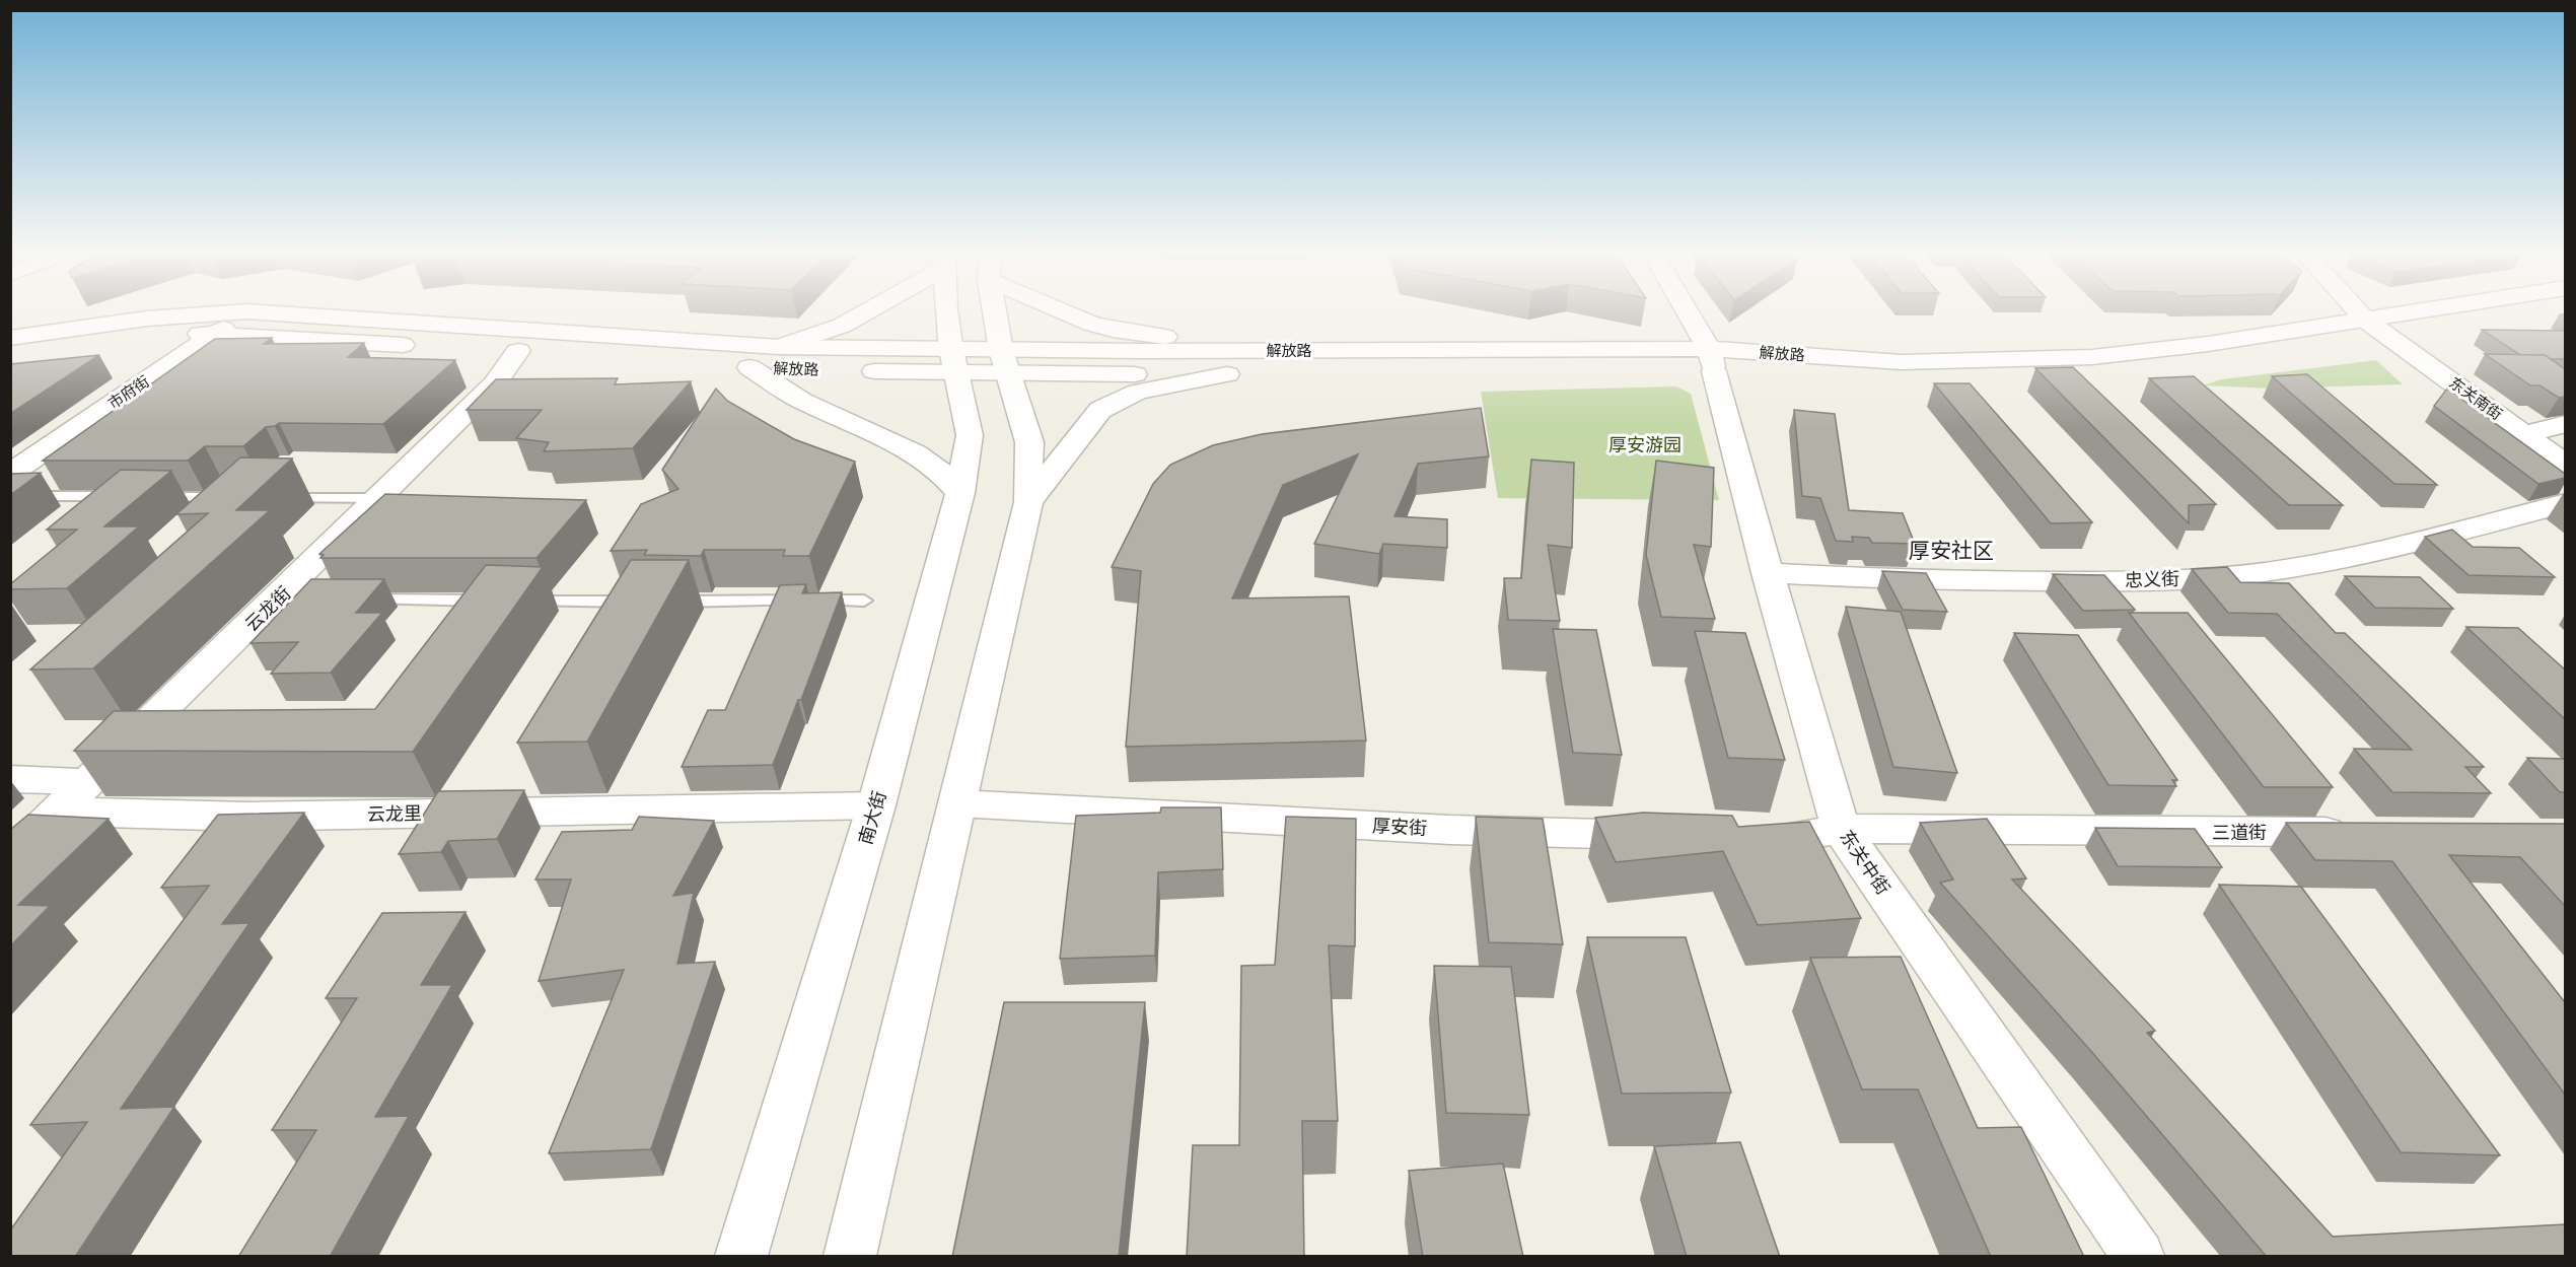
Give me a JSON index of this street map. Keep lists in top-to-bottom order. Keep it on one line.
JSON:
{"streets":{"main road":["解放路","市府街","东关南街","忠义街","云龙街","云龙里","南大街","厚安街","三道街","东关中街"]},"crossings":[["解放路","市府街"],["解放路","东关南街"],["解放路","云龙街"],["解放路","南大街"],["解放路","东关中街"],["忠义街","东关中街"],["云龙街","云龙里"],["云龙里","南大街"],["三道街","东关中街"]],"districts":["厚安社区"],"parks":["厚安游园"]}
